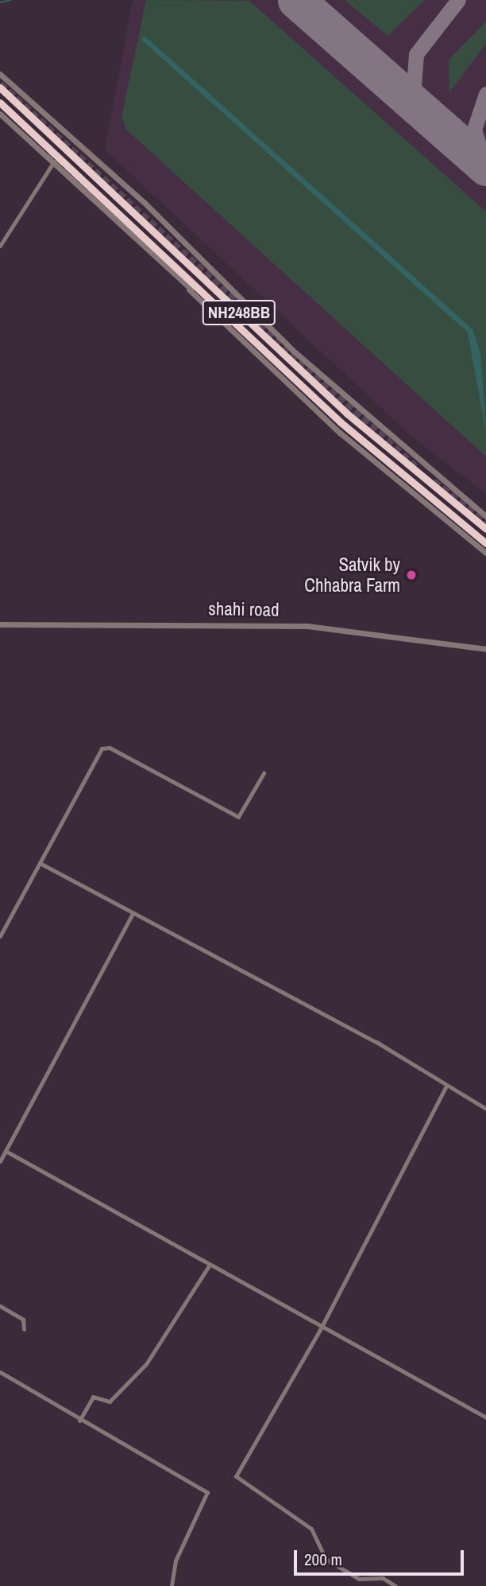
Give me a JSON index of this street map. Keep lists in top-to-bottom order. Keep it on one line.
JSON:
{"streets":{"highway":["NH248BB"],"street":["shahi road"]},"places":["Satvik by Chhabra Farm"],"scale_bar":"200 m"}
